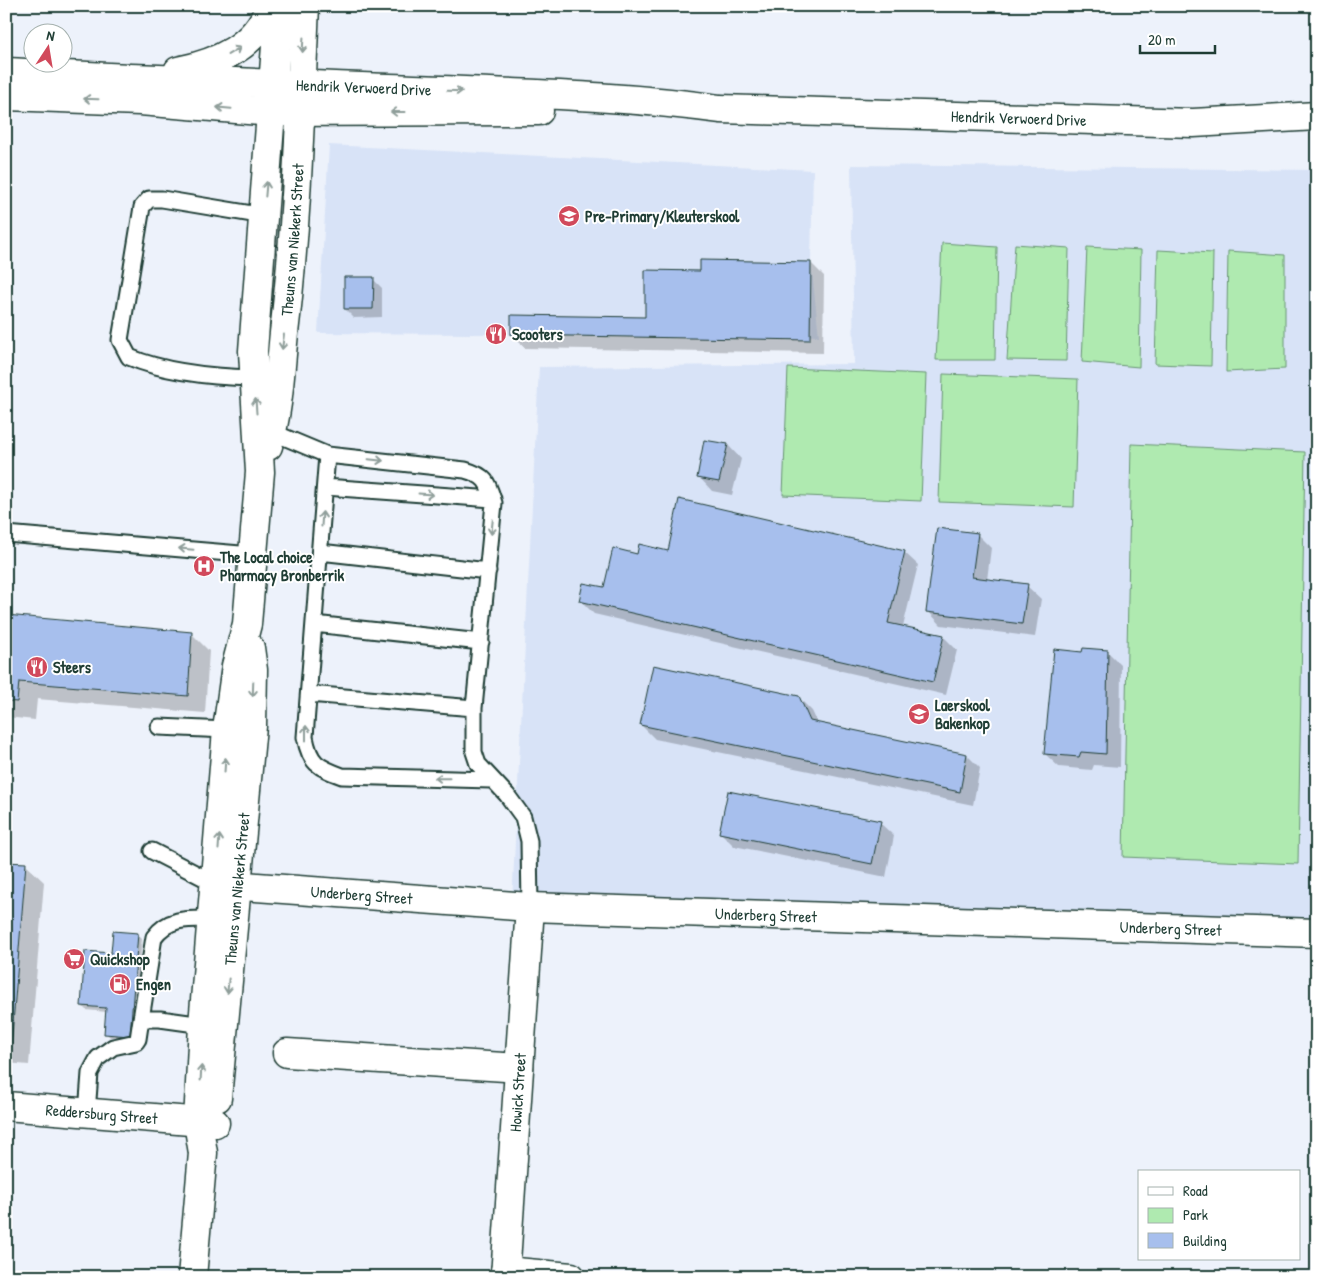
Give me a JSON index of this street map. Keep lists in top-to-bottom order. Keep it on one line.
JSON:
{"streets":{"street":["Hendrik Verwoerd Drive","Theuns van Niekerk Street","Underberg Street","Howick Street","Reddersburg Street"]},"crossings":[["Hendrik Verwoerd Drive","Theuns van Niekerk Street"],["Theuns van Niekerk Street","Underberg Street"],["Theuns van Niekerk Street","Reddersburg Street"],["Underberg Street","Howick Street"]],"places":{"school or university":["Pre-Primary/Kleuterskool","Laerskool Bakenkop"],"restaurant":["Scooters","Steers"],"hospital":["The Local choice Pharmacy Bronberrik"],"supermarket":["Quickshop"],"fuel station":["Engen"]},"legend":["Road","Park","Building"],"scale_bar":"20 m","north":"top"}
